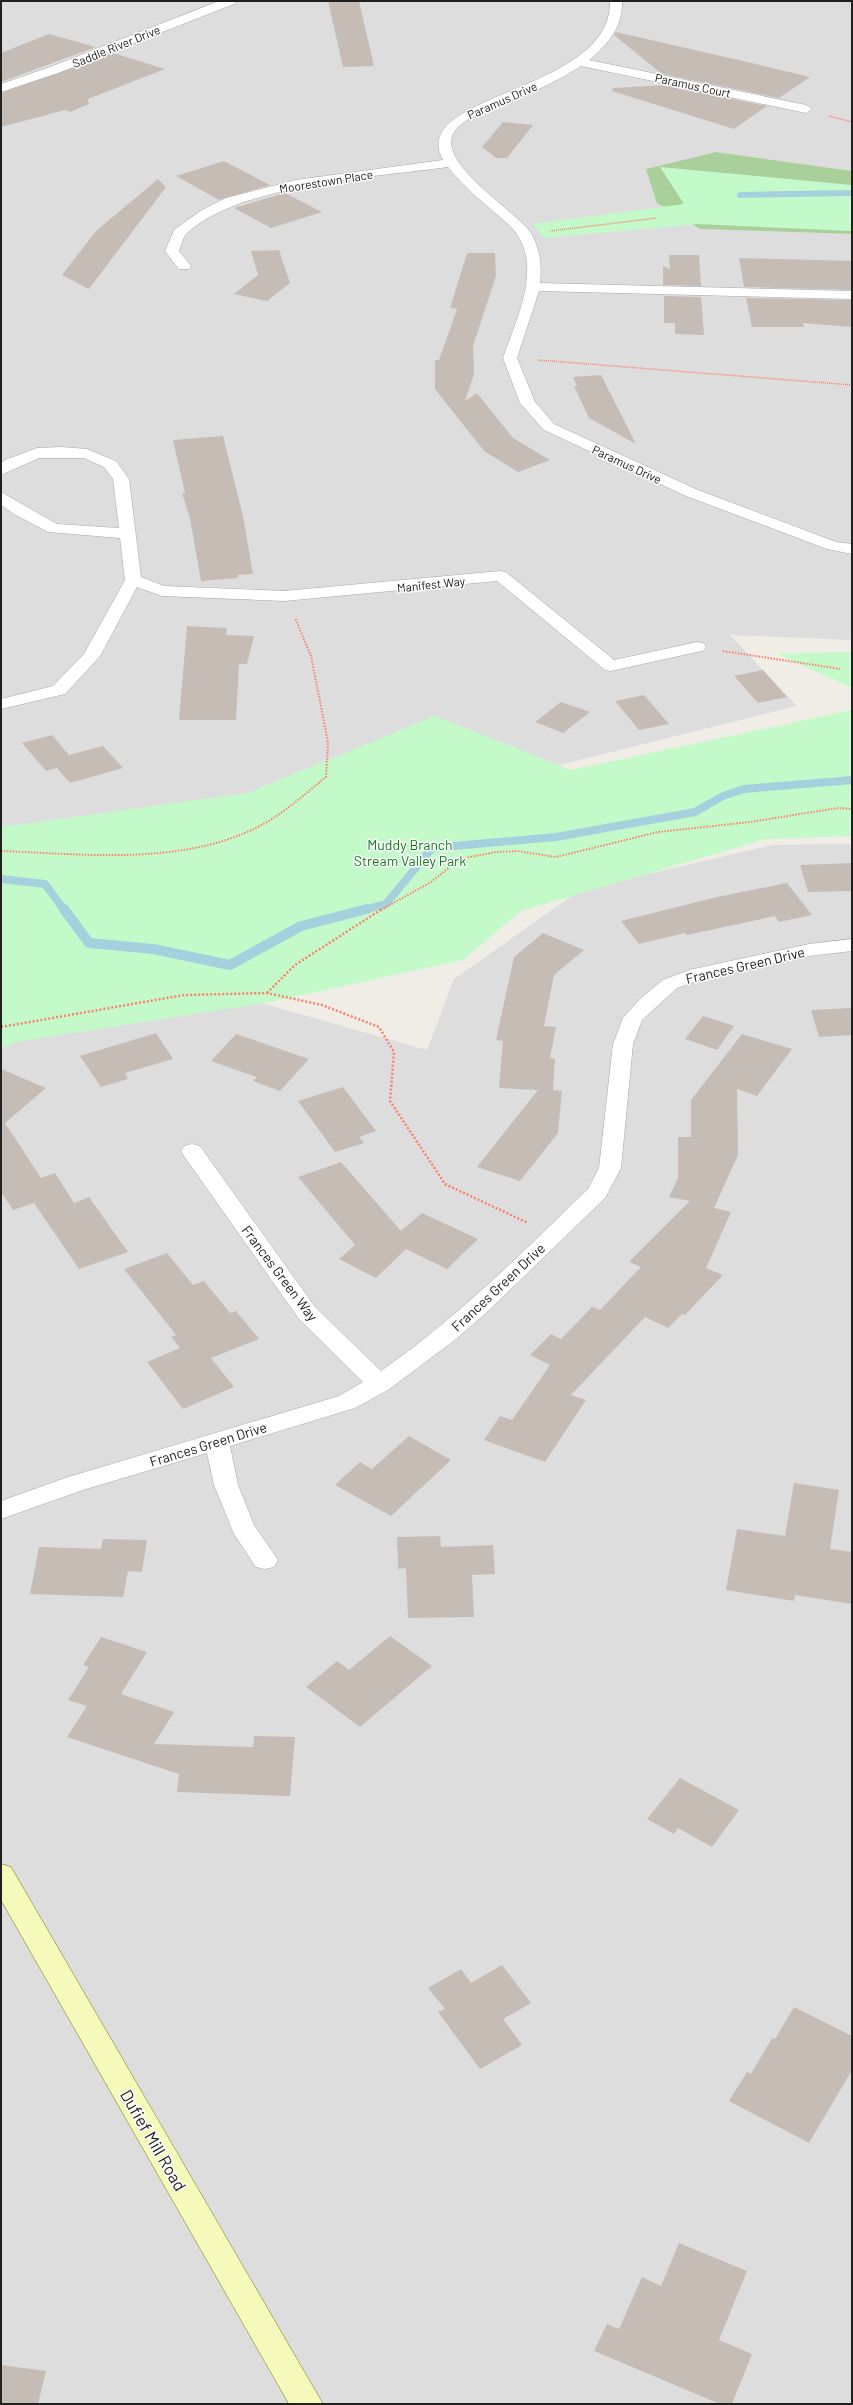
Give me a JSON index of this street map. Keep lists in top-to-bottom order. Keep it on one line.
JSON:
{"streets":{"main road":["Dufief Mill Road"],"street":["Saddle River Drive","Paramus Court","Paramus Drive","Moorestown Place","Manifest Way","Frances Green Drive","Frances Green Way"]},"crossings":[["Paramus Court","Paramus Drive"],["Paramus Drive","Moorestown Place"],["Frances Green Drive","Frances Green Way"]],"parks":["Muddy Branch Stream Valley Park"]}
